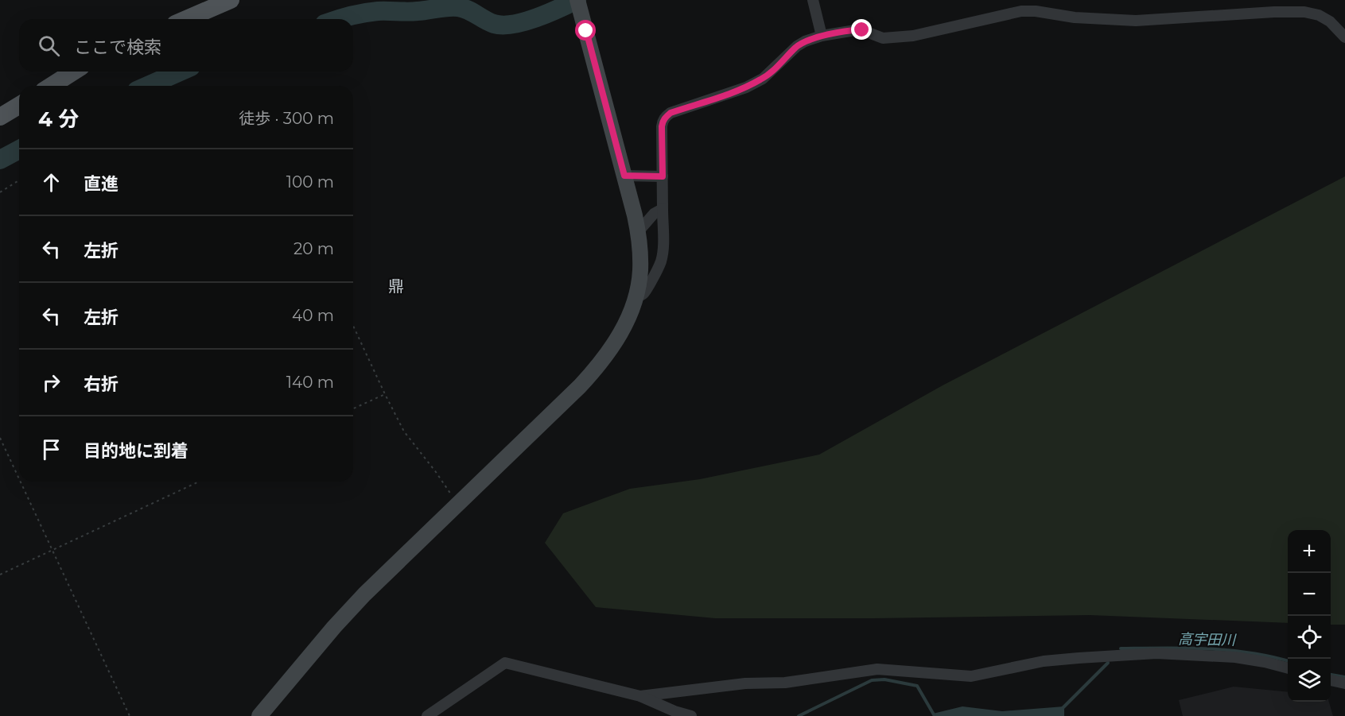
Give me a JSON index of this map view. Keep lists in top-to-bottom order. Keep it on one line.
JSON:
{"districts":["鼎"],"water":["高宇田川"],"page":{"search":"ここで検索","heading":["4 分","徒歩 · 300 m"],"list":[["直進","100 m"],["左折","20 m"],["左折","40 m"],["右折","140 m"],"目的地に到着"],"map_buttons":["+","−"]}}
